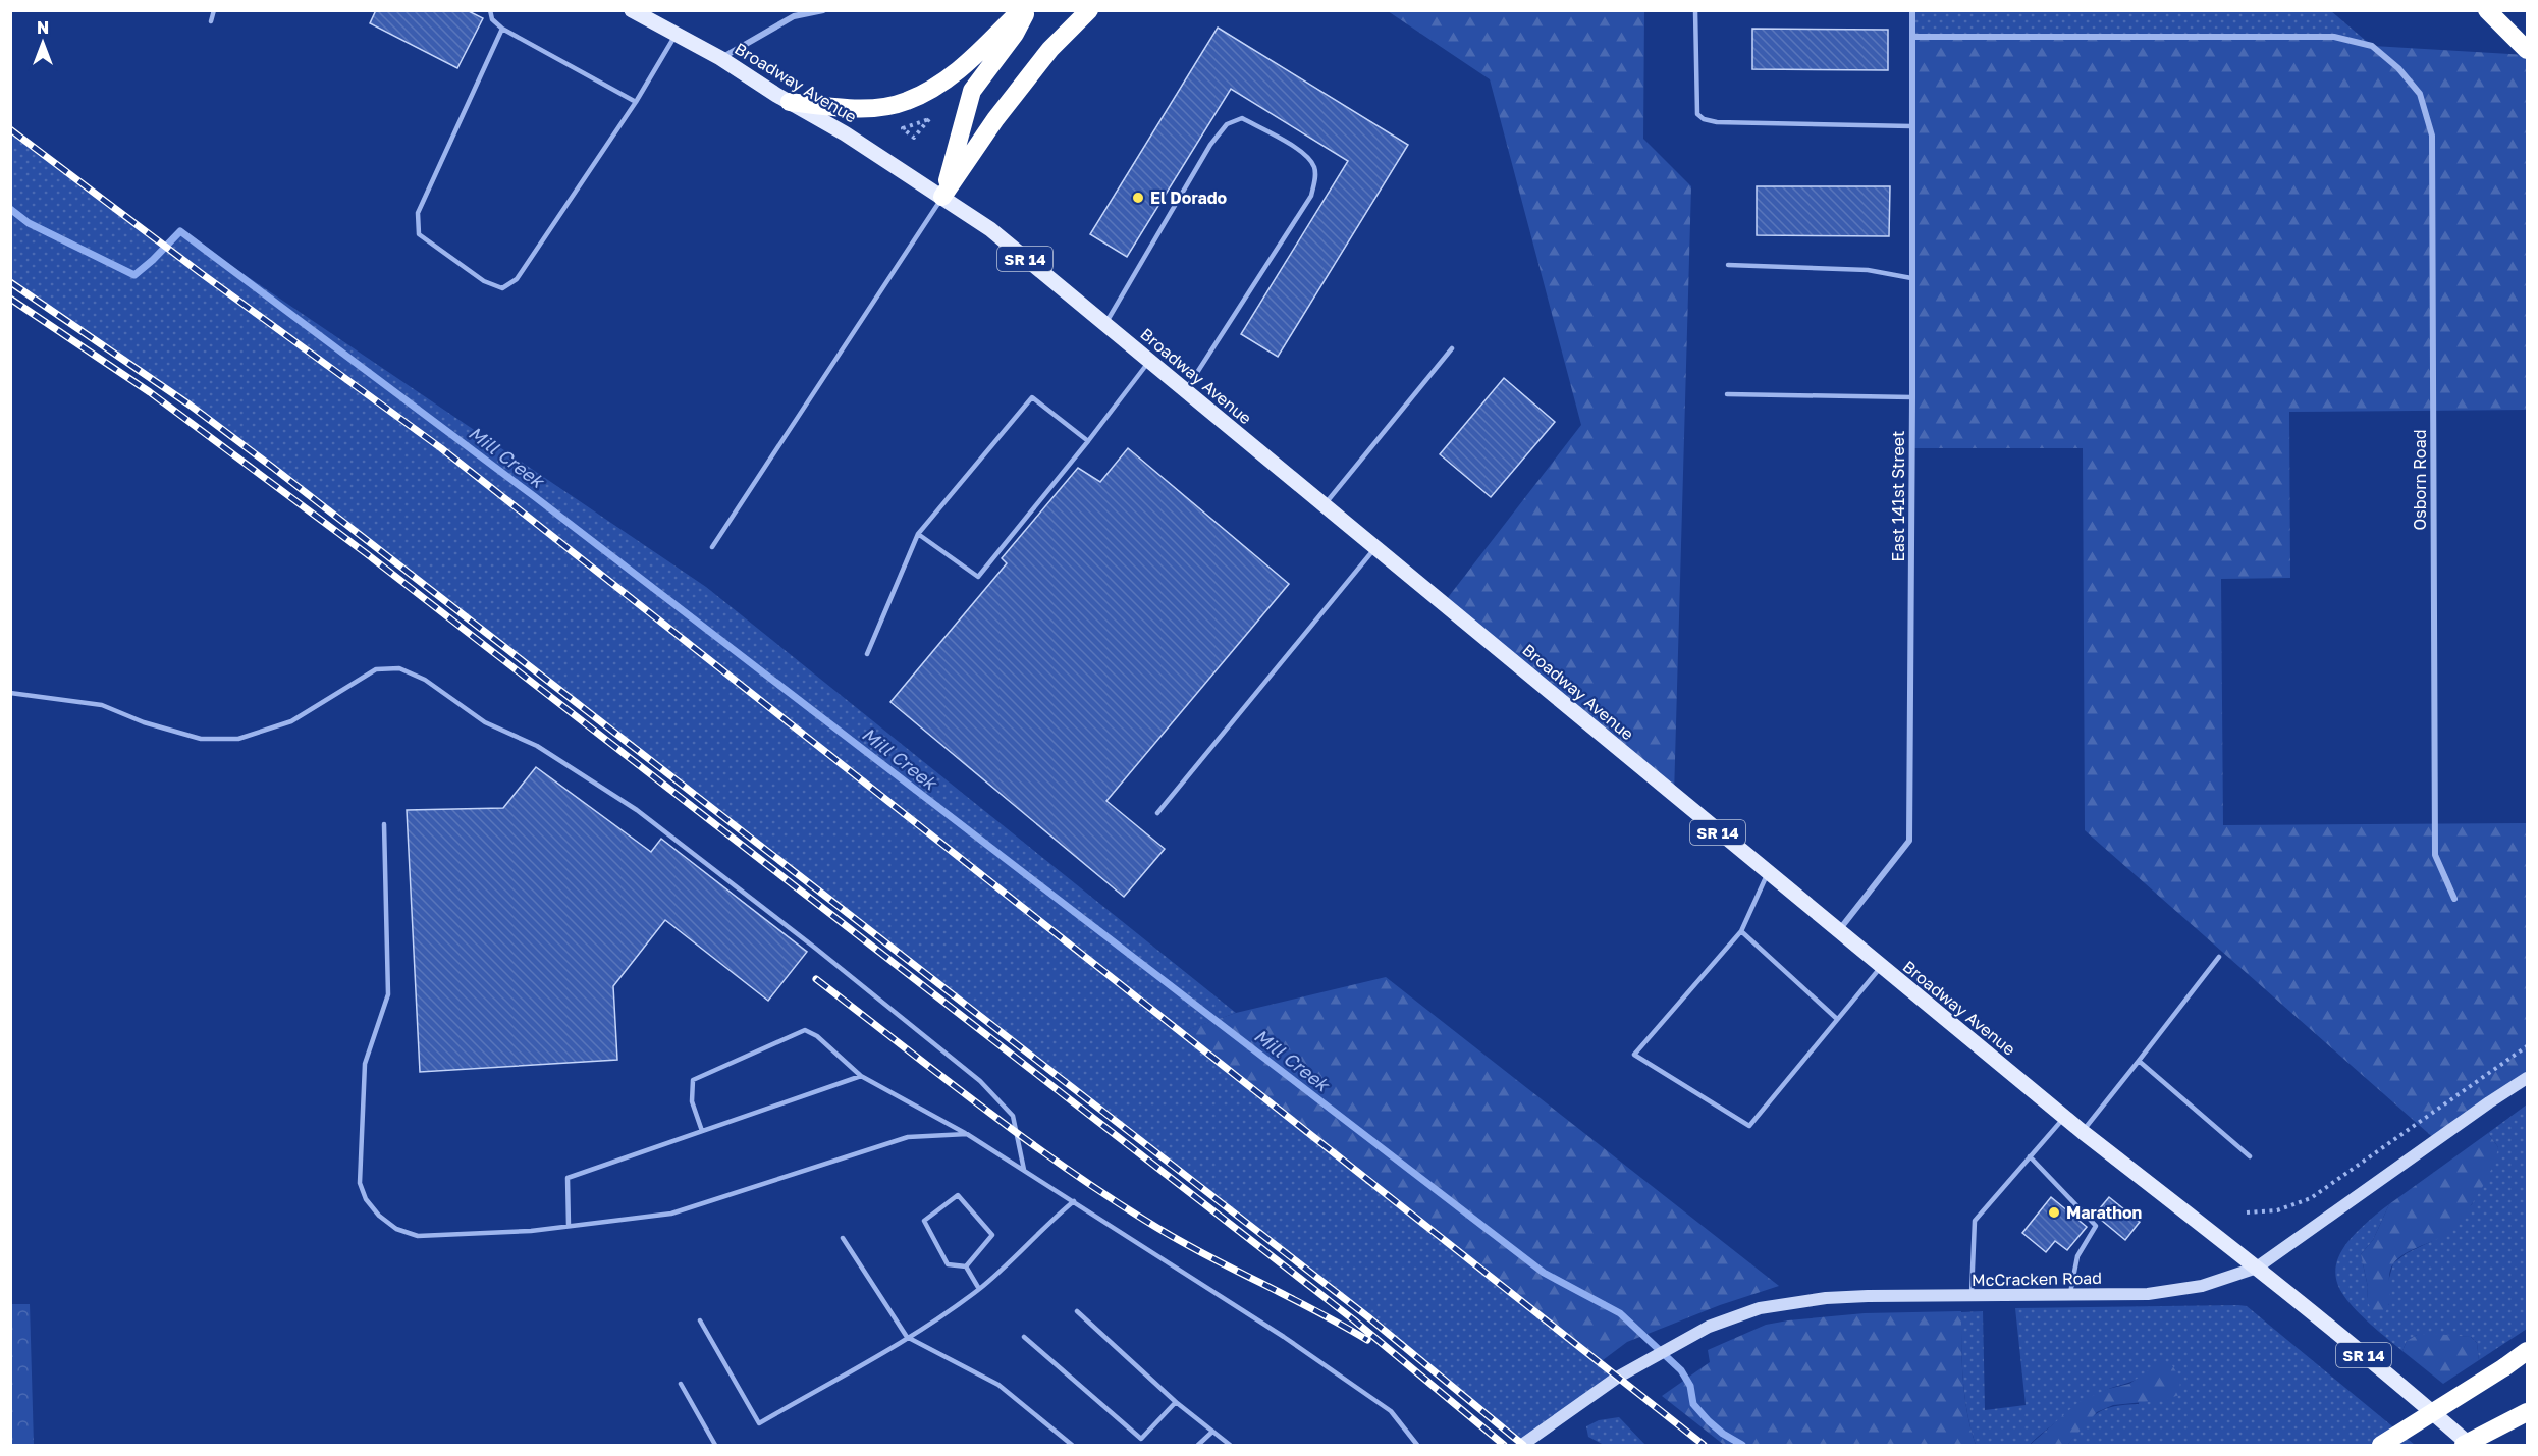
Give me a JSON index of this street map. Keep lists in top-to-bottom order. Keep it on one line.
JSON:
{"streets":{"main road":["Broadway Avenue","SR 14"],"street":["Osborn Road","East 141st Street","McCracken Road"]},"crossings":[["Broadway Avenue","East 141st Street"],["Broadway Avenue","McCracken Road"],["Osborn Road","East 141st Street"]],"water":["Mill Creek"],"places":["El Dorado","Marathon"],"north":"top"}
